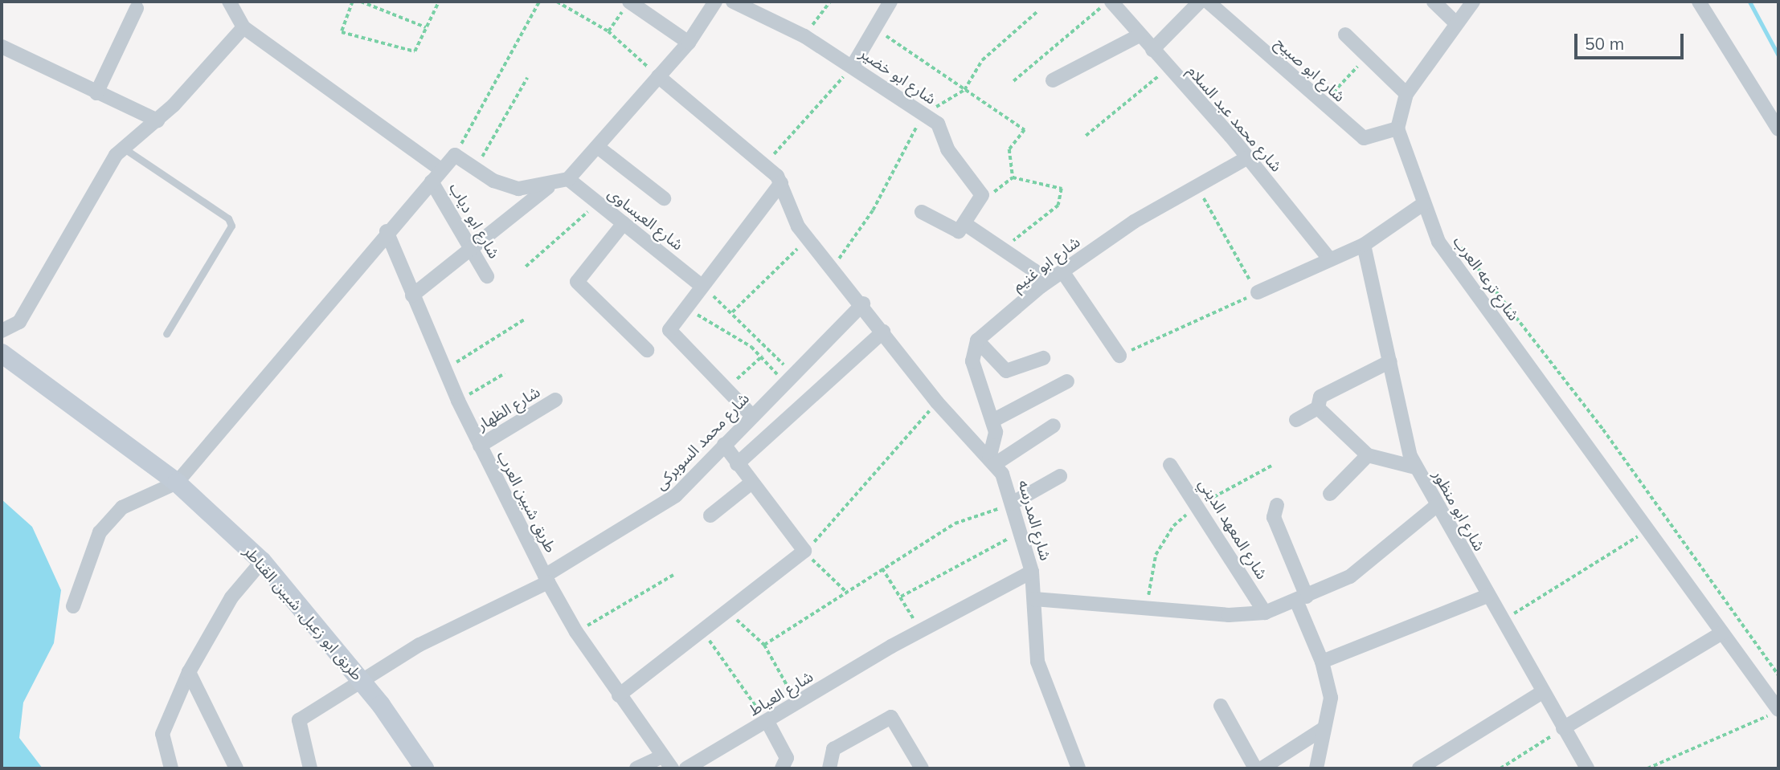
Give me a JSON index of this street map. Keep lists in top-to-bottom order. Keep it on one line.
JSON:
{"streets":{"street":["شارع ابو صبيح","شارع ابو خضير","شارع محمد عبد السلام","شارع العبساوى","شارع ابو دياب","شارع ابو غنيم","شارع ترعه العرب","شارع الظهار","شارع محمد السوبركى","طريق شبين العرب","شارع ابو منظور","شارع المدرسه","شارع المعهد الديني","طريق ابو زعبل, شبين القناطر","شارع العياط"]},"crossings":[["شارع ابو صبيح","شارع ترعه العرب"],["شارع محمد عبد السلام","شارع ابو غنيم"],["شارع الظهار","طريق شبين العرب"],["شارع محمد السوبركى","طريق شبين العرب"],["شارع محمد السوبركى","شارع المدرسه"],["شارع محمد السوبركى","طريق ابو زعبل, شبين القناطر"],["شارع المدرسه","شارع العياط"]],"scale_bar":"50 m"}
